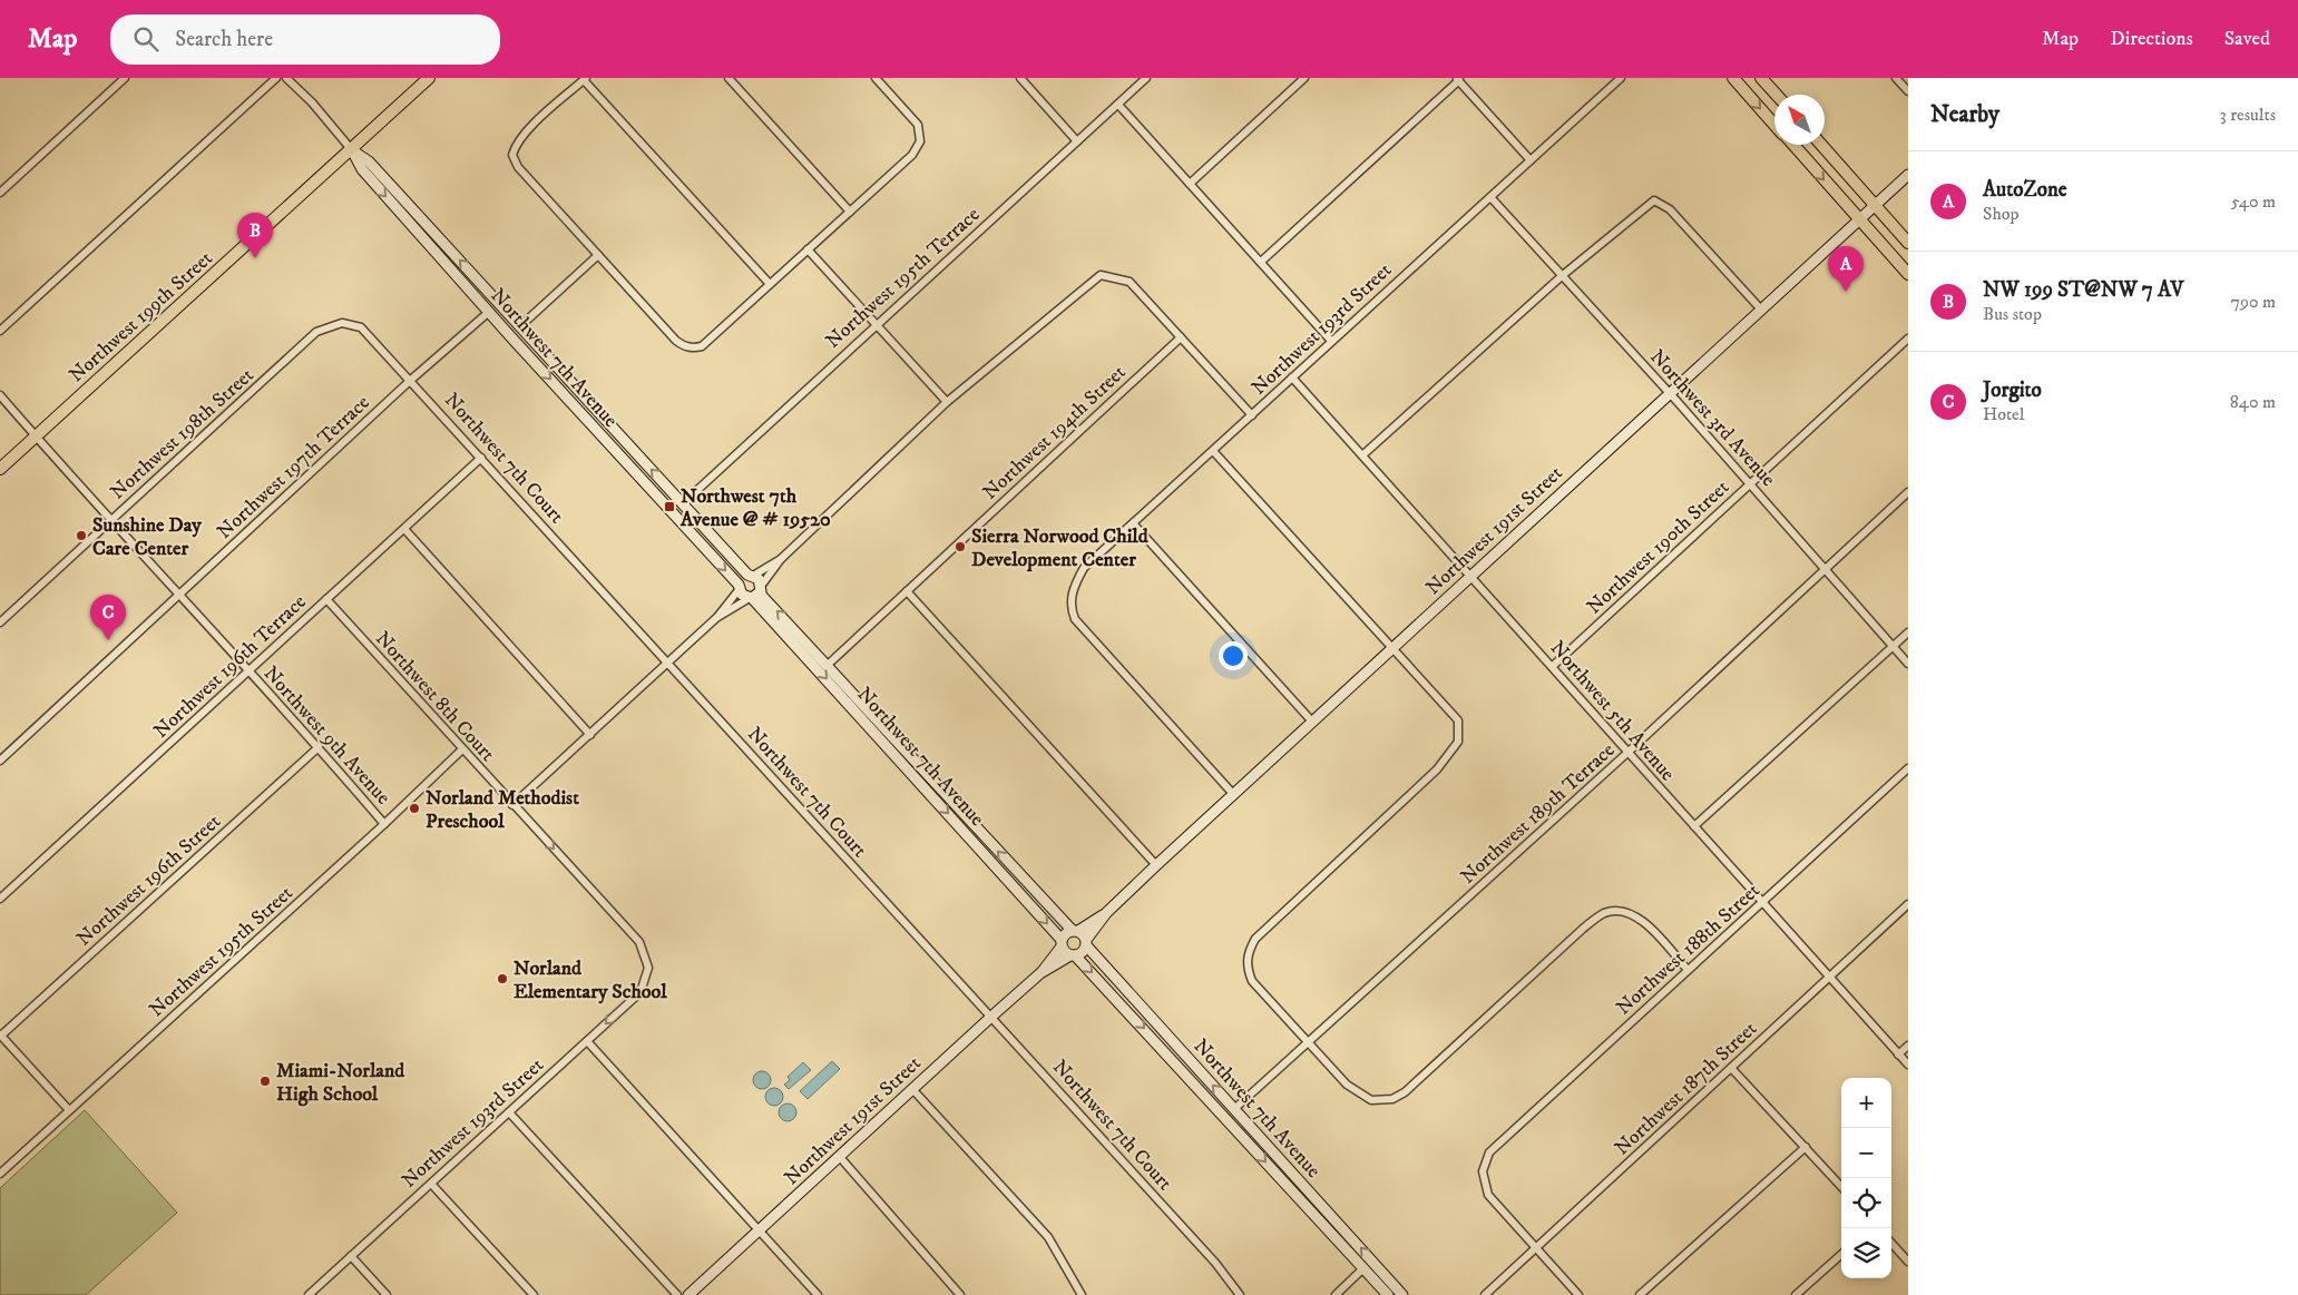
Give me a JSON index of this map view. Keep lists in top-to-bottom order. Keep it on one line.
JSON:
{"streets":{"main road":["Northwest 199th Street"],"street":["Northwest 195th Terrace","Northwest 193rd Street","Northwest 7th Avenue","Northwest 3rd Avenue","Northwest 194th Street","Northwest 198th Street","Northwest 7th Court","Northwest 197th Terrace","Northwest 191st Street","Northwest 190th Street","Northwest 196th Terrace","Northwest 8th Court","Northwest 5th Avenue","Northwest 9th Avenue","Northwest 189th Terrace","Northwest 196th Street","Northwest 188th Street","Northwest 195th Street","Northwest 187th Street"]},"crossings":[["Northwest 195th Terrace","Northwest 7th Avenue"],["Northwest 199th Street","Northwest 7th Avenue"],["Northwest 199th Street","Northwest 9th Avenue"],["Northwest 193rd Street","Northwest 3rd Avenue"],["Northwest 193rd Street","Northwest 191st Street"],["Northwest 193rd Street","Northwest 8th Court"],["Northwest 193rd Street","Northwest 5th Avenue"],["Northwest 7th Avenue","Northwest 194th Street"],["Northwest 7th Avenue","Northwest 197th Terrace"],["Northwest 7th Avenue","Northwest 191st Street"],["Northwest 7th Avenue","Northwest 189th Terrace"],["Northwest 3rd Avenue","Northwest 191st Street"],["Northwest 3rd Avenue","Northwest 190th Street"],["Northwest 3rd Avenue","Northwest 189th Terrace"],["Northwest 198th Street","Northwest 7th Court"],["Northwest 198th Street","Northwest 9th Avenue"],["Northwest 7th Court","Northwest 197th Terrace"],["Northwest 7th Court","Northwest 191st Street"],["Northwest 7th Court","Northwest 196th Terrace"],["Northwest 197th Terrace","Northwest 9th Avenue"],["Northwest 191st Street","Northwest 5th Avenue"],["Northwest 190th Street","Northwest 5th Avenue"],["Northwest 196th Terrace","Northwest 8th Court"],["Northwest 196th Terrace","Northwest 9th Avenue"],["Northwest 8th Court","Northwest 195th Street"],["Northwest 5th Avenue","Northwest 189th Terrace"],["Northwest 5th Avenue","Northwest 188th Street"],["Northwest 5th Avenue","Northwest 187th Street"],["Northwest 9th Avenue","Northwest 196th Street"],["Northwest 9th Avenue","Northwest 195th Street"],["Northwest 188th Street","Northwest 187th Street"]],"one_way":["Northwest 8th Court"],"places":{"transit":["Northwest 7th Avenue @ # 19520"],"other":["Sunshine Day Care Center","Sierra Norwood Child Development Center","Norland Methodist Preschool","Norland Elementary School","Miami-Norland High School"]},"north":"top left","page":{"header":"Map","search":"Search here","nav":["Map","Directions","Saved"],"heading":["Nearby","3 results"],"list":[{"mark":"A","name":"AutoZone","note":"Shop","value":"540 m"},{"mark":"B","name":"NW 199 ST@NW 7 AV","note":"Bus stop","value":"790 m"},{"mark":"C","name":"Jorgito","note":"Hotel","value":"840 m"}],"pins":["B","A","C"],"map_buttons":["+","−"]}}
